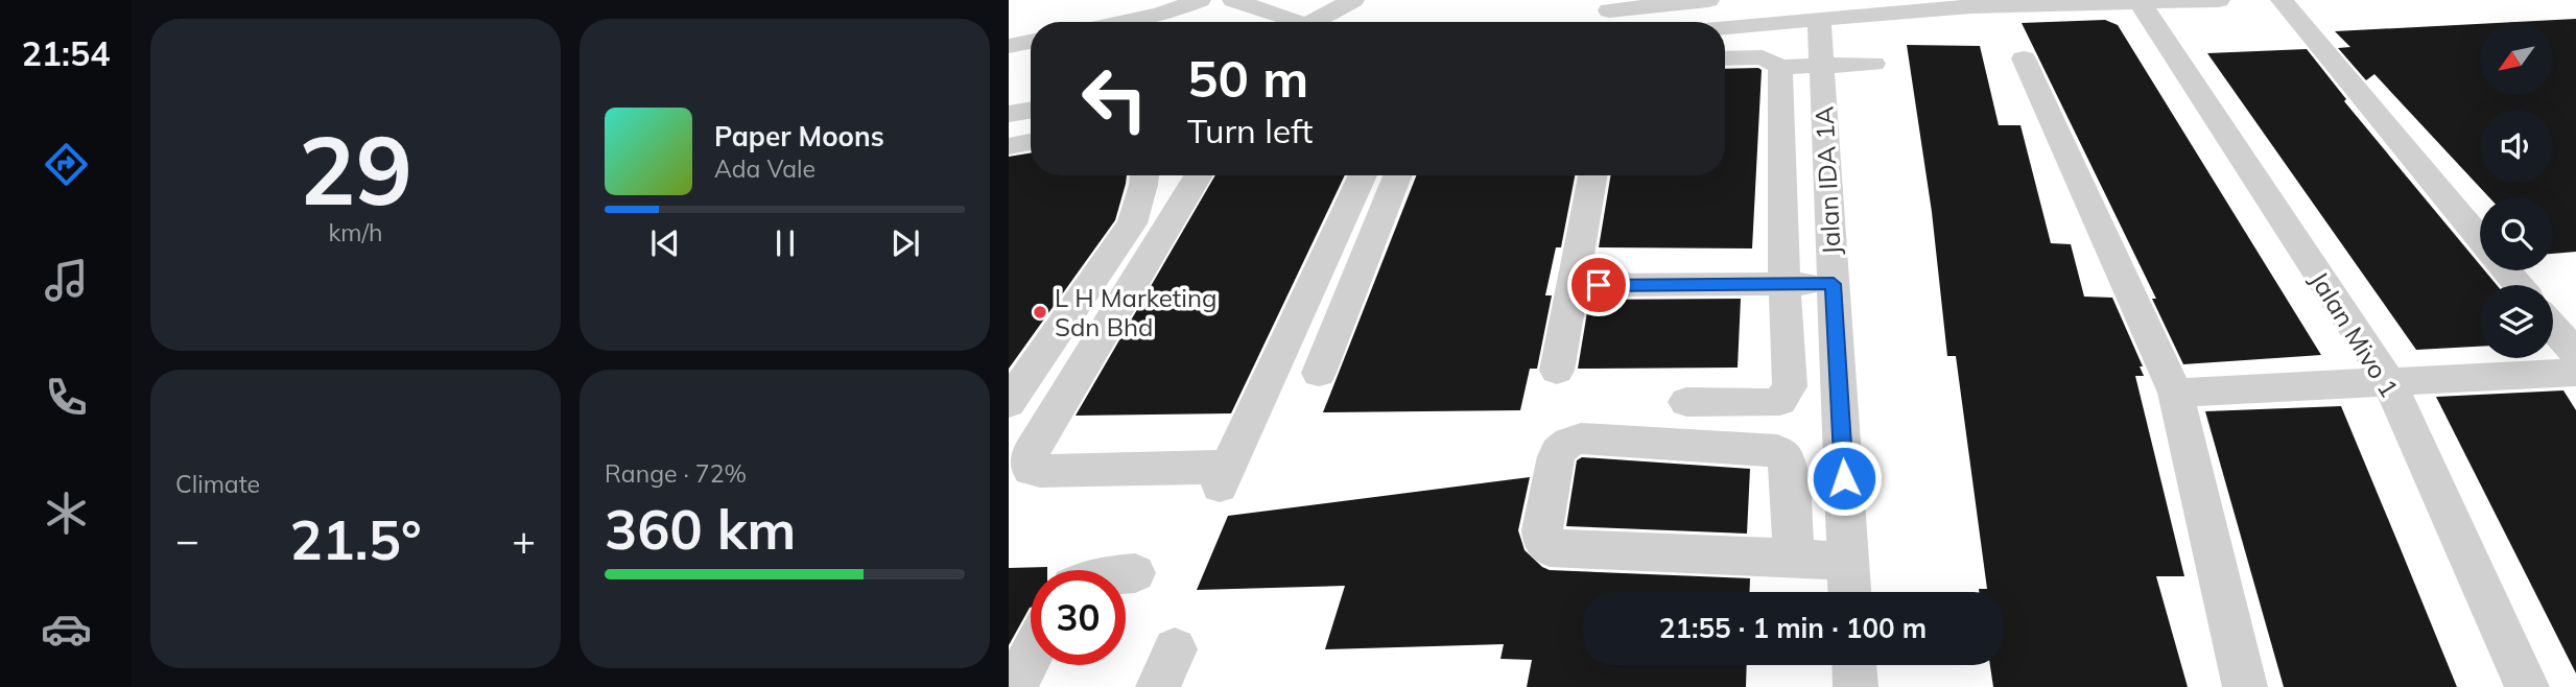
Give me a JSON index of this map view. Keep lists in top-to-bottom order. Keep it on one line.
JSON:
{"streets":{"street":["Jalan IDA 1A","Jalan Mivo 1"]},"places":["L H Marketing Sdn Bhd"],"north":"bottom left","page":{"tabs":"21:54","tile":[["29","km/h"],"Climate",["Range · 72%","360 km"]],"turn":["50 m","Turn left"],"song":["Paper Moons","Ada Vale"],"heat":["−","21.5°","+"],"limit":"30","trip":"21:55 · 1 min · 100 m"}}
